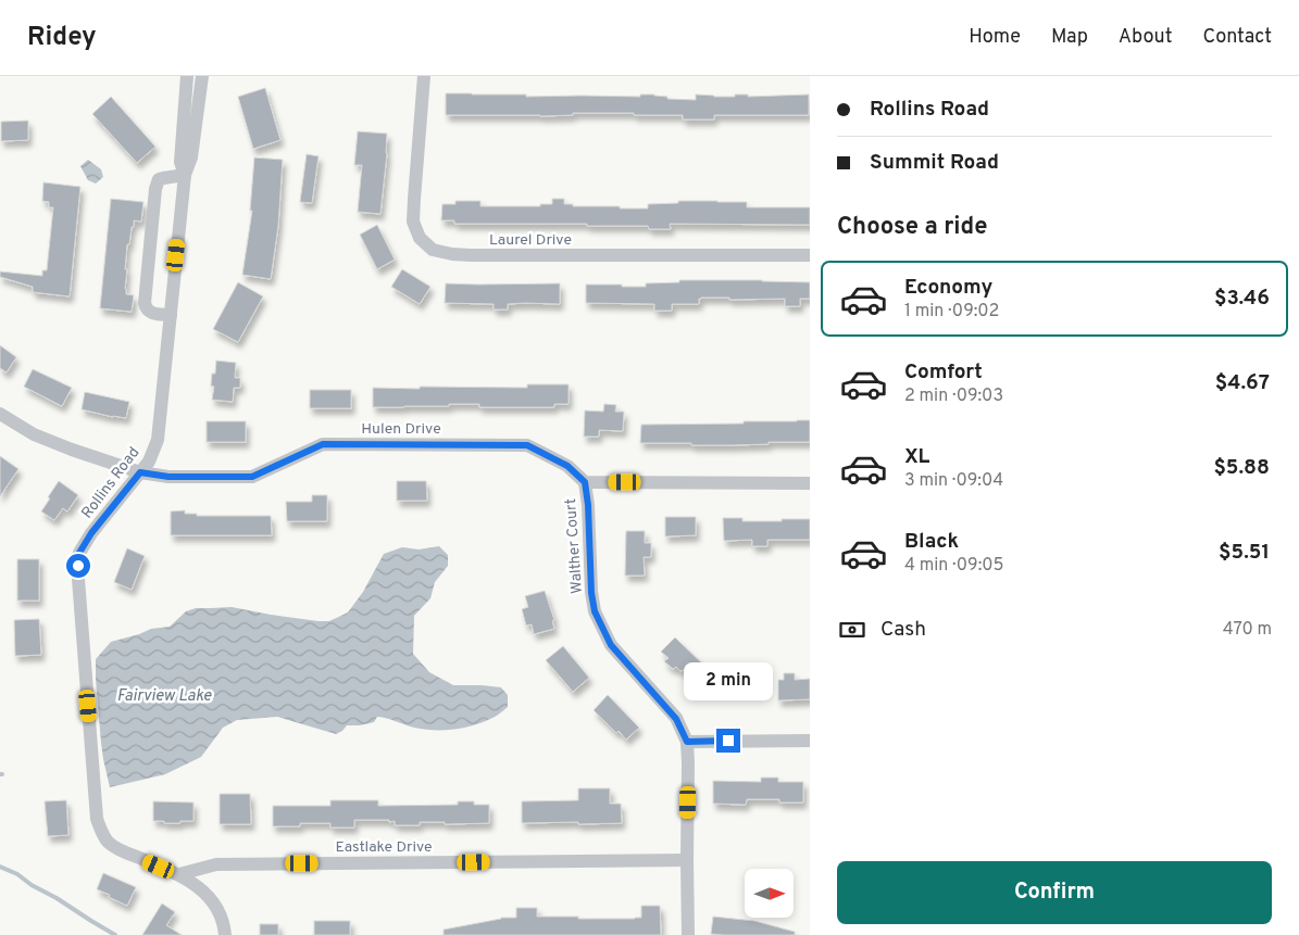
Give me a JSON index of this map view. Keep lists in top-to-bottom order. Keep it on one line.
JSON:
{"streets":{"street":["Laurel Drive","Hulen Drive","Rollins Road","Walther Court","Eastlake Drive"]},"crossings":[["Hulen Drive","Rollins Road"],["Hulen Drive","Walther Court"],["Rollins Road","Eastlake Drive"],["Walther Court","Eastlake Drive"]],"water":["Fairview Lake"],"north":"right","page":{"header":"Ridey","nav":["Home","Map","About","Contact"],"banner":["Rollins Road","Summit Road"],"heading":"Choose a ride","list":[{"name":"Economy","note":"1 min · 09:02","value":"$3.46"},{"name":"Comfort","note":"2 min · 09:03","value":"$4.67"},{"name":"XL","note":"3 min · 09:04","value":"$5.88"},{"name":"Black","note":"4 min · 09:05","value":"$5.51"}],"pay":["Cash","470 m"],"bubble":"2 min","buttons":"Confirm"}}
